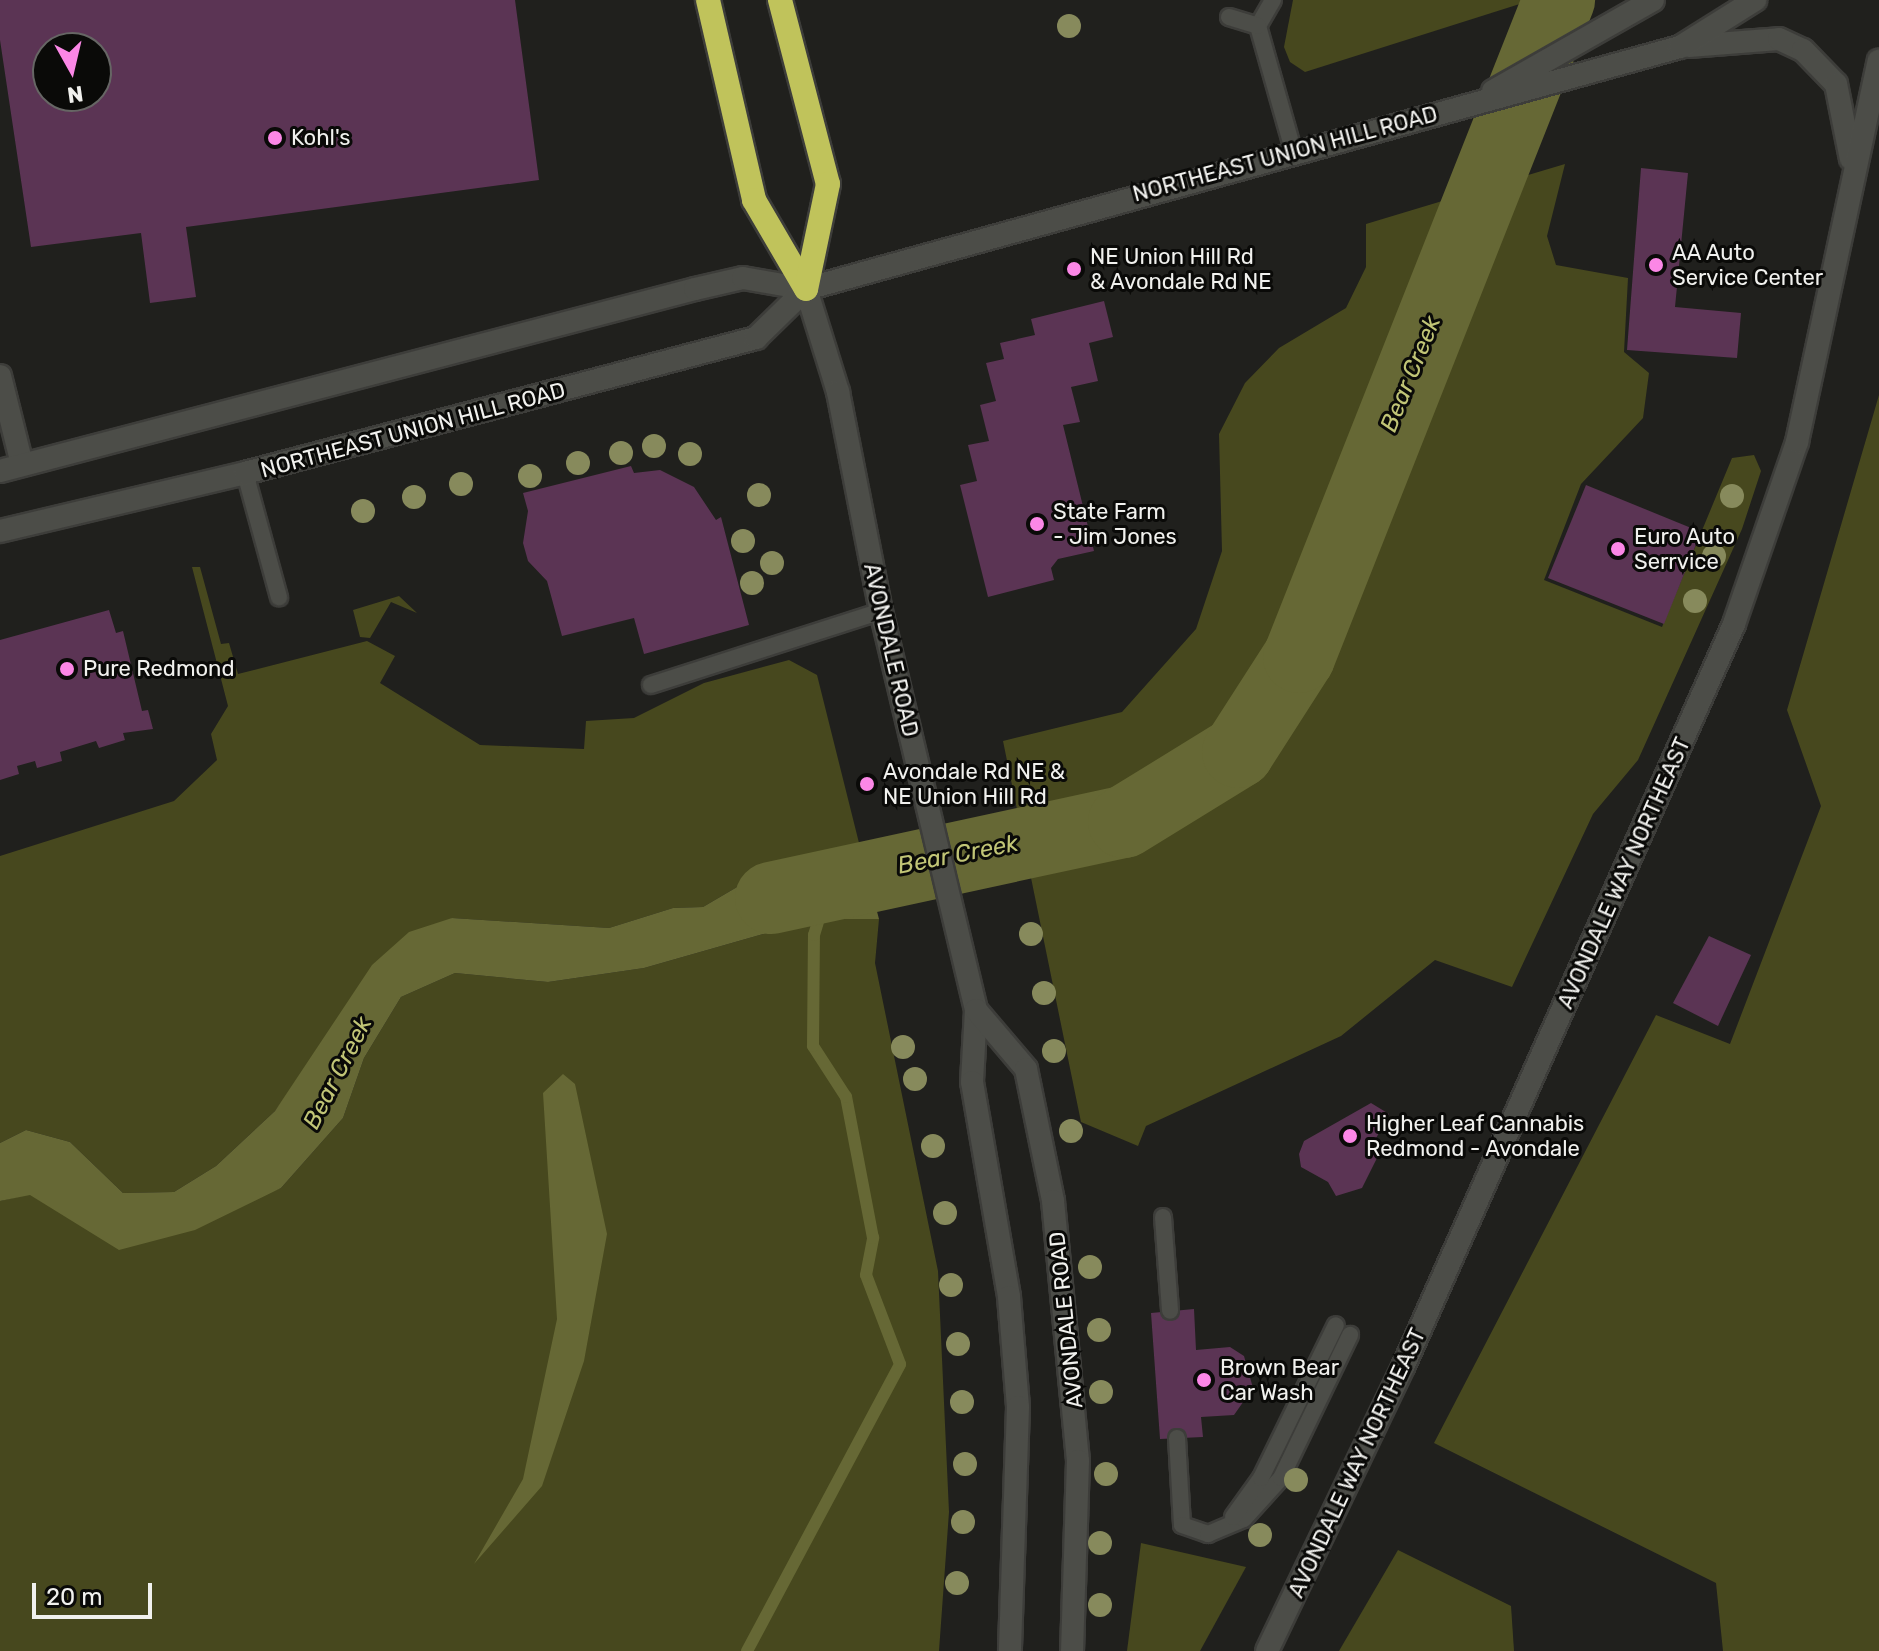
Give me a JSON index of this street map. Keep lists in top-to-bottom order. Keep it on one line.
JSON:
{"streets":{"main road":["NORTHEAST UNION HILL ROAD","AVONDALE ROAD","AVONDALE WAY NORTHEAST"]},"crossings":[["NORTHEAST UNION HILL ROAD","AVONDALE ROAD"]],"water":["Bear Creek"],"places":["Kohl's","AA Auto Service Center","NE Union Hill Rd & Avondale Rd NE","State Farm - Jim Jones","Euro Auto Serrvice","Pure Redmond","Avondale Rd NE & NE Union Hill Rd","Higher Leaf Cannabis Redmond - Avondale","Brown Bear Car Wash"],"scale_bar":"20 m","north":"bottom"}
